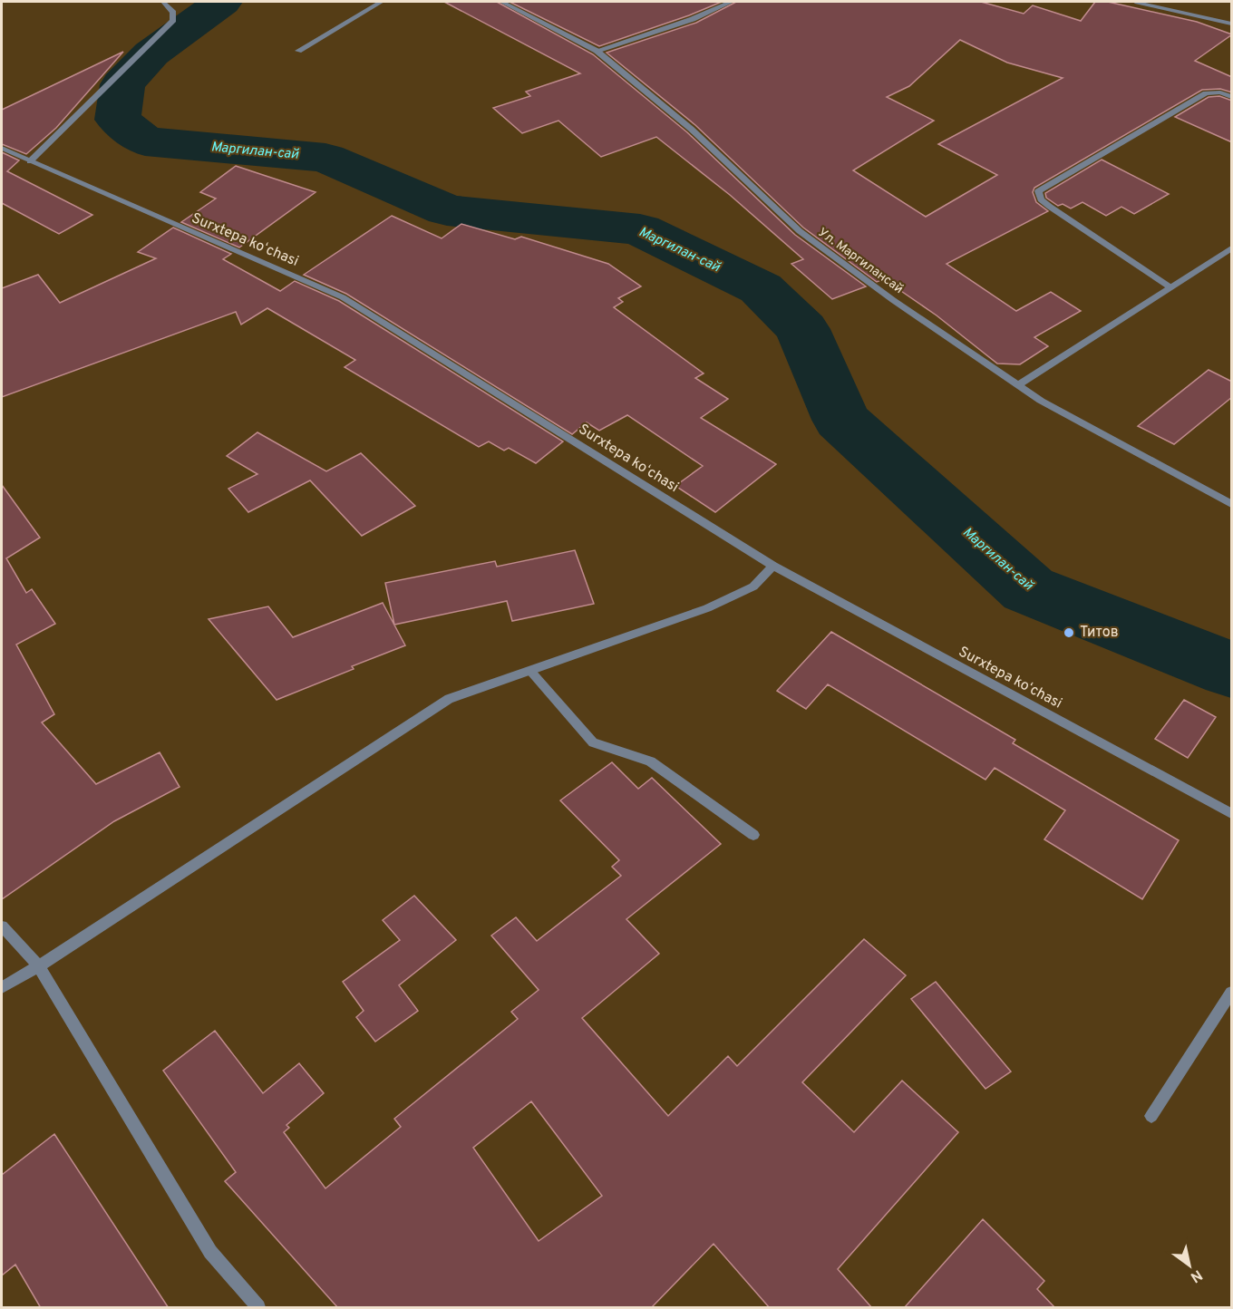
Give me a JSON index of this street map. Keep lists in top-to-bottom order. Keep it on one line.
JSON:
{"streets":{"street":["Surxtepa koʻchasi","Ул. Маргилансай"]},"water":["Маргилан-сай"],"places":["Титов"],"north":"bottom right"}
